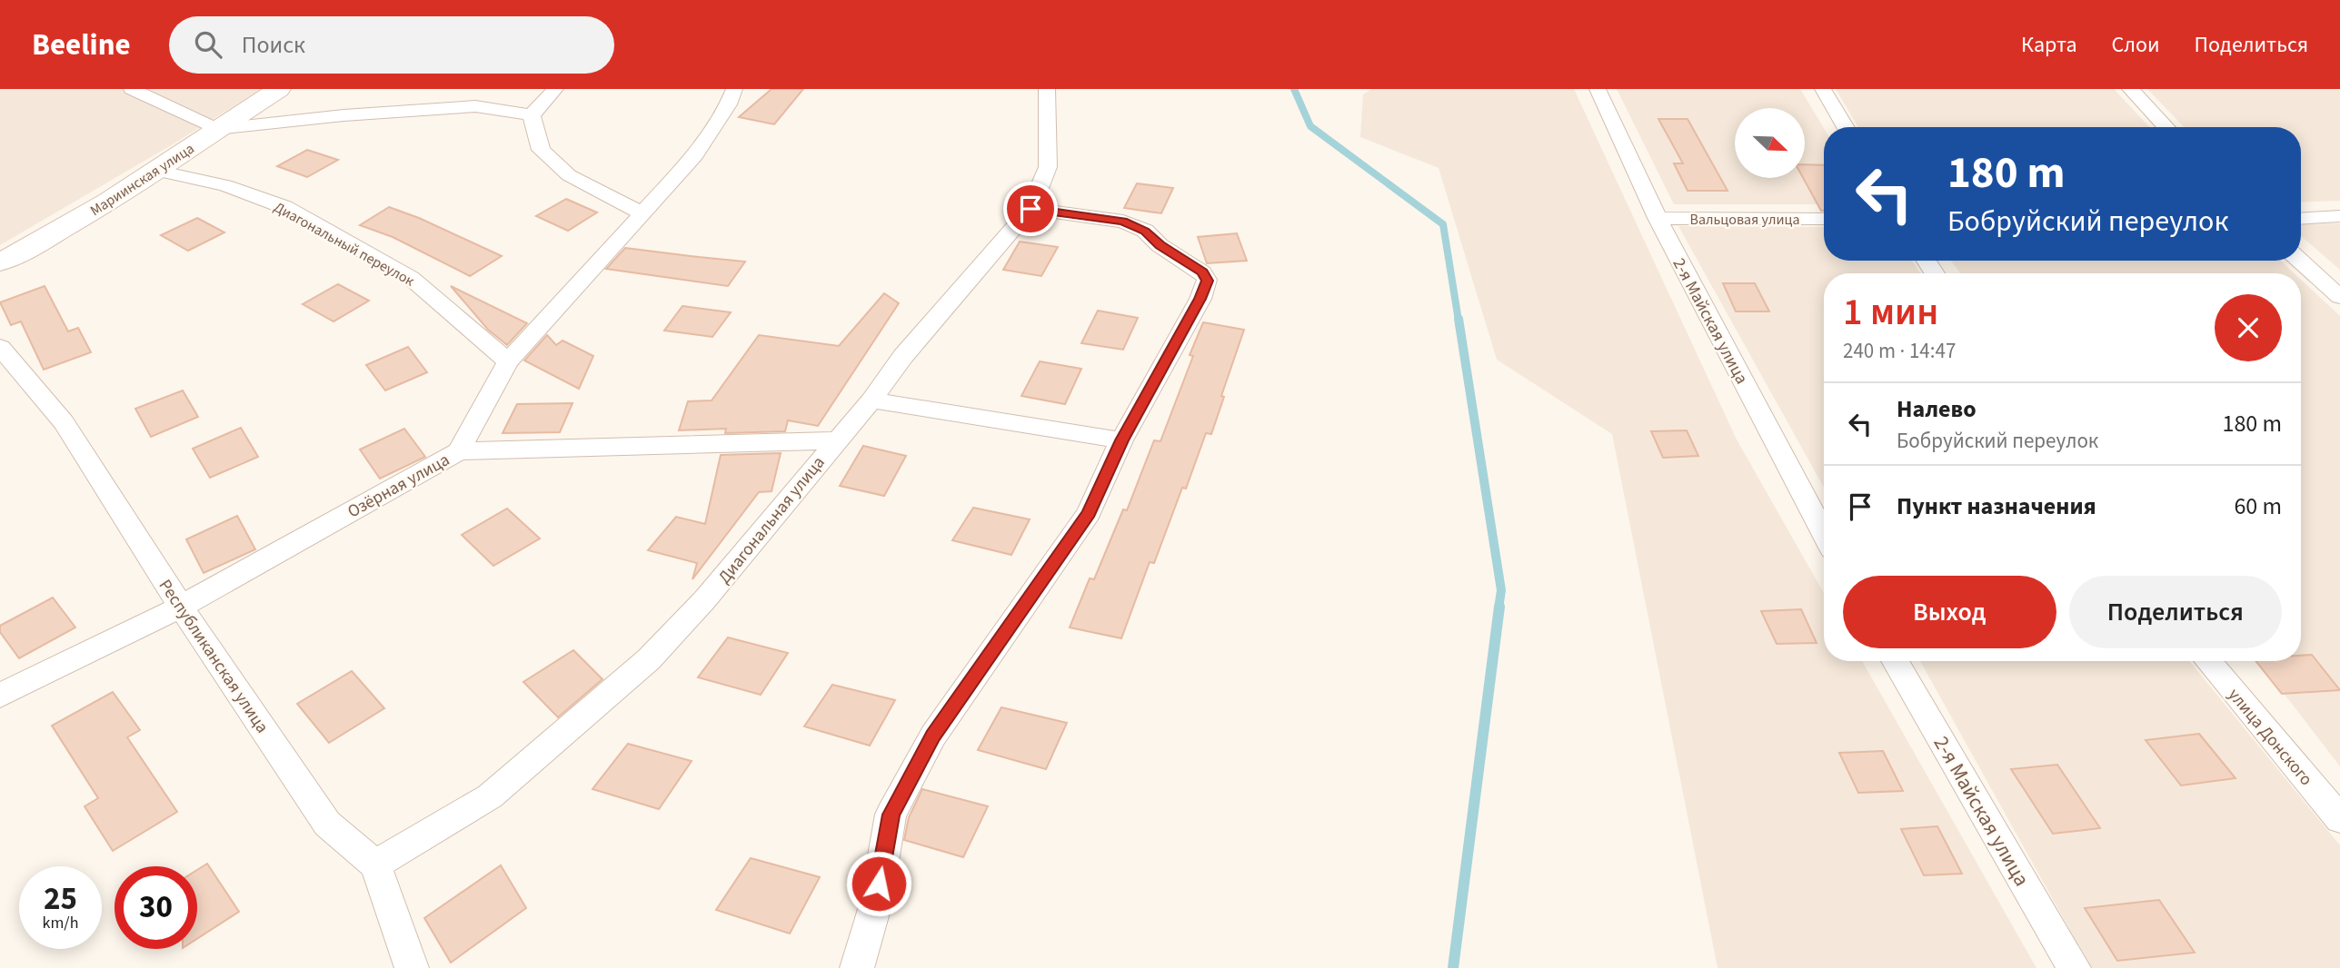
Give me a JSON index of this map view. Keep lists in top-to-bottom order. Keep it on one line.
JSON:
{"streets":{"main road":["Мариинская улица"],"street":["Вальцовая улица","Диагональный переулок","2-я Майская улица","Озёрная улица","Диагональная улица","Республиканская улица","улица Донского"]},"crossings":[["Мариинская улица","Диагональный переулок"],["Вальцовая улица","2-я Майская улица"],["Диагональный переулок","Озёрная улица"],["Озёрная улица","Республиканская улица"],["Диагональная улица","Республиканская улица"]],"north":"bottom right","page":{"header":"Beeline","search":"Поиск","nav":["Карта","Слои","Поделиться"],"turn":["180 m","Бобруйский переулок"],"heading":["1 мин","240 m · 14:47"],"list":[{"name":"Налево","note":"Бобруйский переулок","value":"180 m"},{"name":"Пункт назначения","value":"60 m"}],"buttons":["Выход","Поделиться"],"speed":"25 km/h","limit":"30"}}
